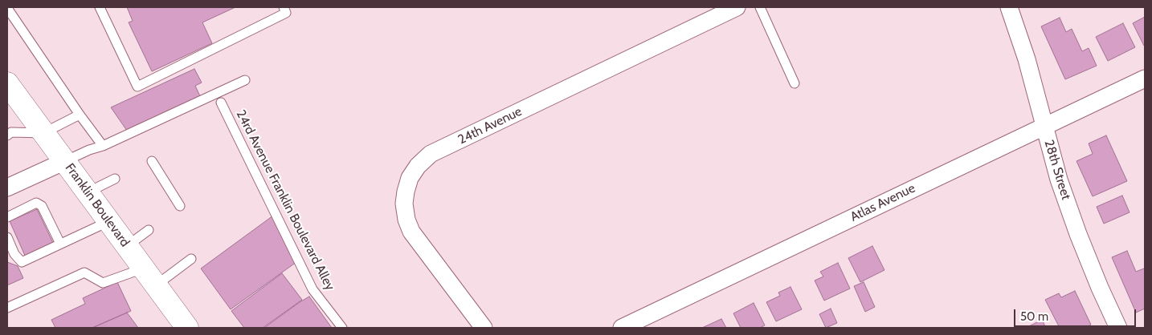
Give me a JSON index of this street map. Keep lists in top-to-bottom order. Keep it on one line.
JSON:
{"streets":{"main road":["Franklin Boulevard"],"street":["24th Avenue","28th Street","Atlas Avenue"],"lane":["24rd Avenue Franklin Boulevard Alley"]},"crossings":[["28th Street","Atlas Avenue"]],"scale_bar":"50 m"}
